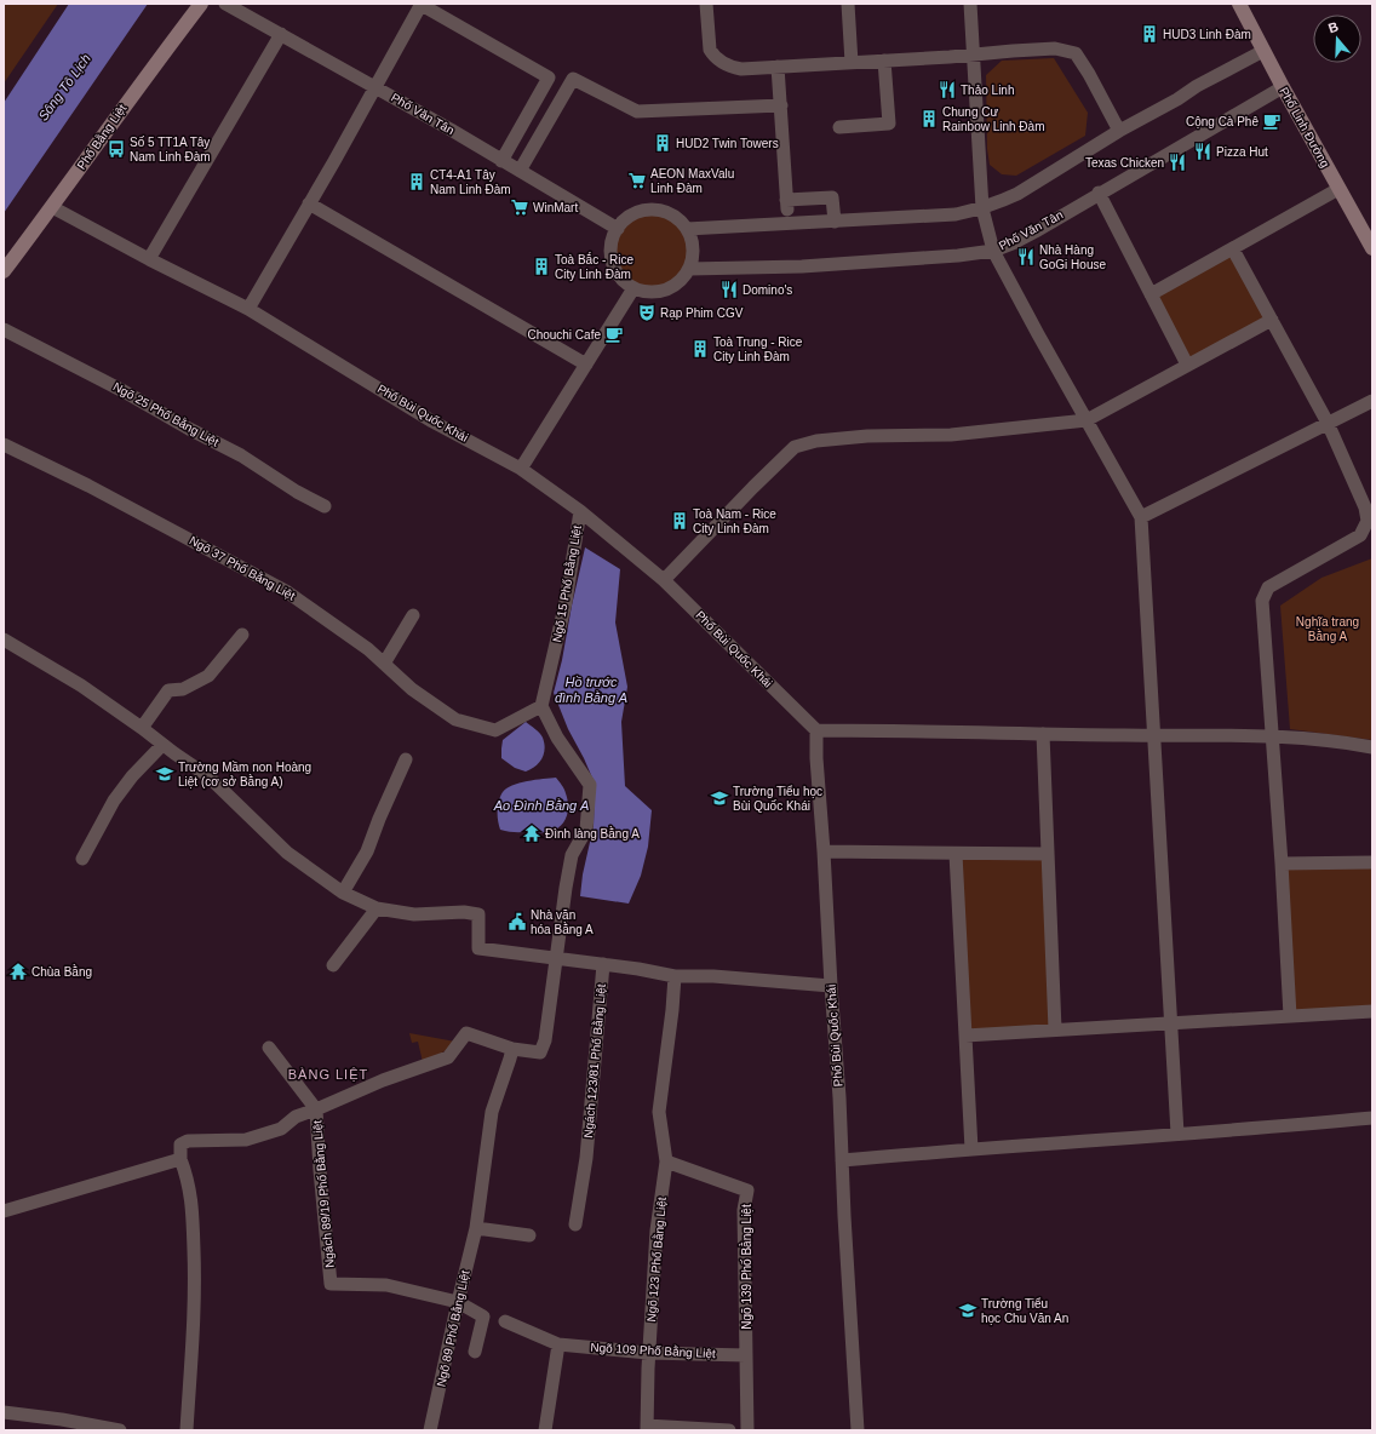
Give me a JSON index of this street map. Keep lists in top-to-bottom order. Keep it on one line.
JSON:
{"streets":{"street":["Phố Văn Tân","Phố Linh Đường","Phố Bằng Liệt","Phố Bùi Quốc Khái","Ngõ 25 Phố Bằng Liệt","Ngõ 37 Phố Bằng Liệt","Ngõ 15 Phố Bằng Liệt","Ngách 123/81 Phố Bằng Liệt","Ngách 89/19 Phố Bằng Liệt","Ngõ 123 Phố Bằng Liệt","Ngõ 139 Phố Bằng Liệt","Ngõ 89 Phố Bằng Liệt","Ngõ 109 Phố Bằng Liệt"]},"crossings":[["Phố Văn Tân","Phố Linh Đường"],["Phố Bằng Liệt","Phố Bùi Quốc Khái"],["Phố Bùi Quốc Khái","Ngõ 15 Phố Bằng Liệt"],["Ngõ 37 Phố Bằng Liệt","Ngõ 15 Phố Bằng Liệt"],["Ngách 89/19 Phố Bằng Liệt","Ngõ 89 Phố Bằng Liệt"],["Ngõ 123 Phố Bằng Liệt","Ngõ 139 Phố Bằng Liệt"],["Ngõ 123 Phố Bằng Liệt","Ngõ 109 Phố Bằng Liệt"],["Ngõ 139 Phố Bằng Liệt","Ngõ 109 Phố Bằng Liệt"]],"districts":["BÀNG LIỆT"],"water":["Sông Tô Lịch","Hồ trước đình Bằng A","Ao Đình Bằng A"],"parks":["Nghĩa trang Bằng A"],"places":{"building":["HUD3 Linh Đàm","Chung Cư Rainbow Linh Đàm","HUD2 Twin Towers","CT4-A1 Tây Nam Linh Đàm","Toà Bắc - Rice City Linh Đàm","Toà Trung - Rice City Linh Đàm","Toà Nam - Rice City Linh Đàm"],"restaurant":["Thảo Linh","Pizza Hut","Texas Chicken","Nhà Hàng GoGi House","Domino's"],"cafe":["Cộng Cà Phê","Chouchi Cafe"],"bus stop":["Số 5 TT1A Tây Nam Linh Đàm"],"supermarket":["AEON MaxValu Linh Đàm","WinMart"],"theatre":["Rạp Phim CGV"],"school or university":["Trường Mầm non Hoàng Liệt (cơ sở Bằng A)","Trường Tiểu học Bùi Quốc Khái","Trường Tiểu học Chu Văn An"],"temple":["Đình làng Bằng A","Chùa Bằng"],"public building":["Nhà văn hóa Bằng A"]},"north":"top"}
